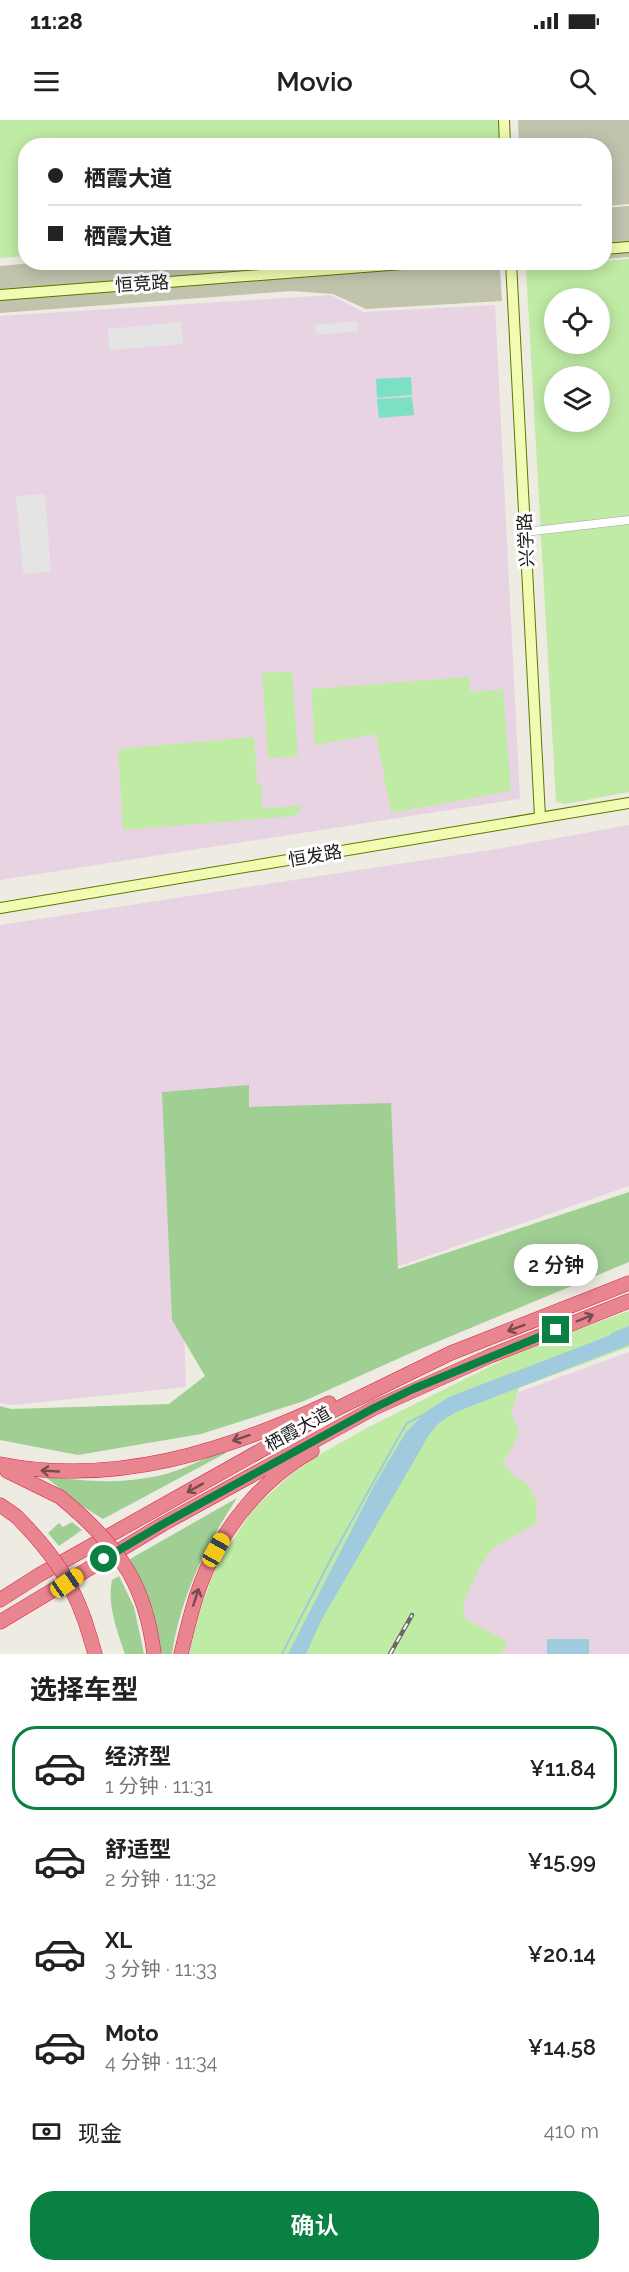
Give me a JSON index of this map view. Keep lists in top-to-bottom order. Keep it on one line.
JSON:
{"streets":{"highway":["栖霞大道"],"street":["恒竞路","兴学路","恒发路"]},"crossings":[["兴学路","恒发路"]],"page":{"status":"11:28","header":"Movio","banner":["栖霞大道","栖霞大道"],"bubble":"2 分钟","heading":"选择车型","list":[{"name":"经济型","note":"1 分钟 · 11:31","value":"¥11.84"},{"name":"舒适型","note":"2 分钟 · 11:32","value":"¥15.99"},{"name":"XL","note":"3 分钟 · 11:33","value":"¥20.14"},{"name":"Moto","note":"4 分钟 · 11:34","value":"¥14.58"}],"pay":["现金","410 m"],"buttons":"确认"}}
